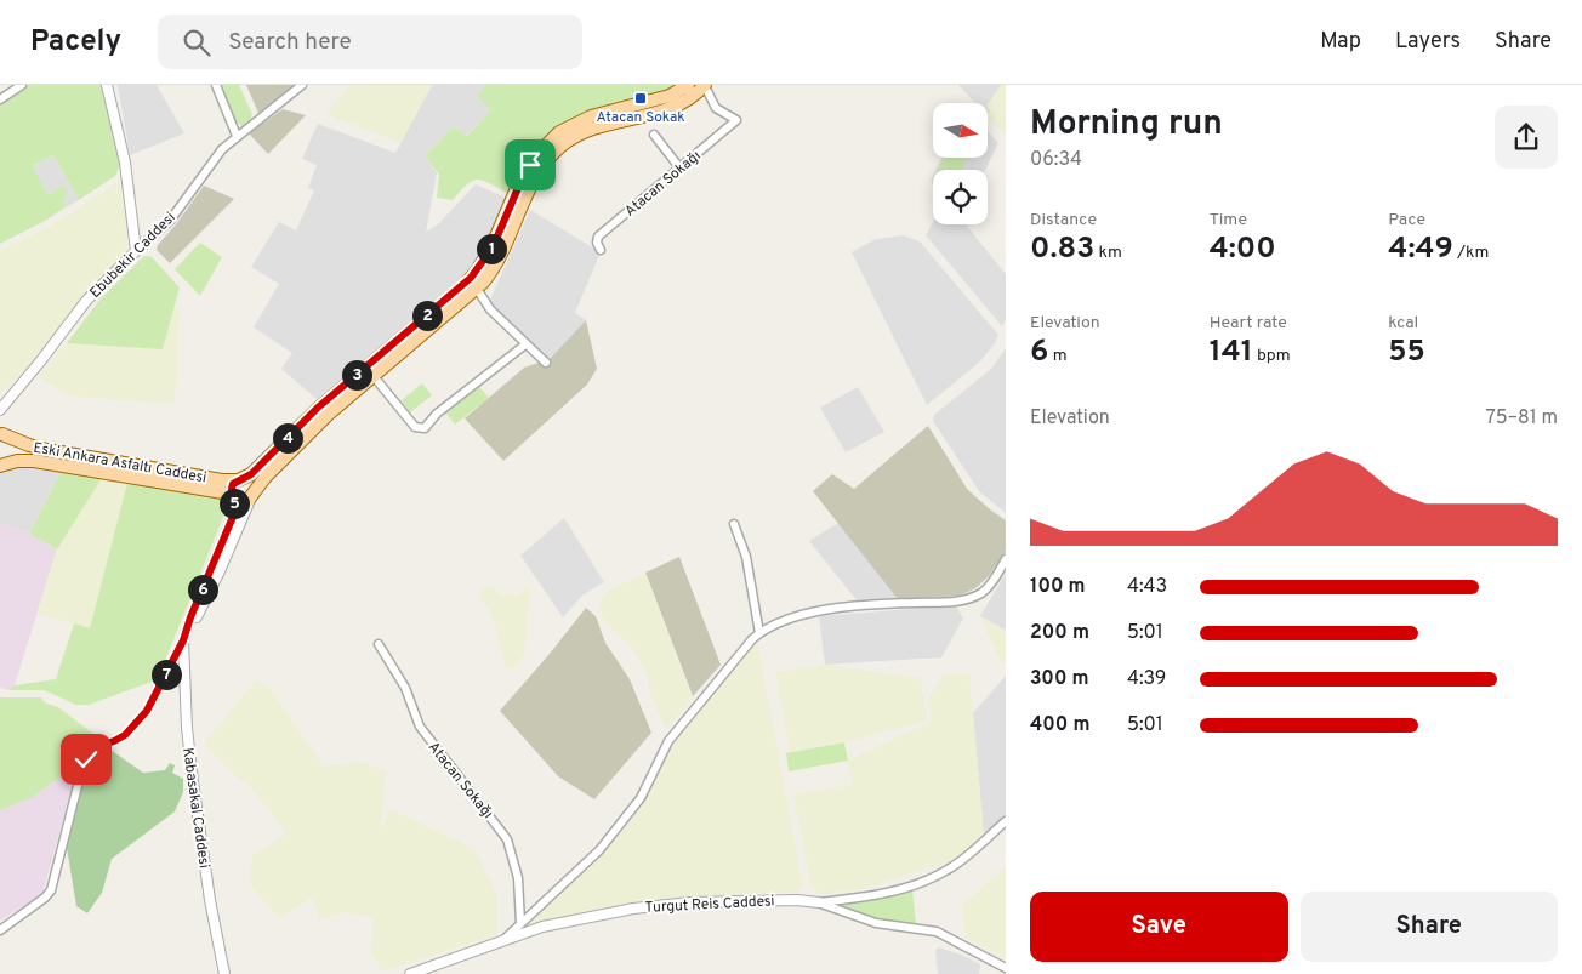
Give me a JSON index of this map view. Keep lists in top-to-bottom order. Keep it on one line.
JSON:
{"streets":{"main road":["Eski Ankara Asfaltı Caddesi"],"street":["Atacan Sokağı","Ebubekir Caddesi","Kabasakal Caddesi","Turgut Reis Caddesi"]},"places":{"transit":["Atacan Sokak"]},"north":"right","page":{"header":"Pacely","search":"Search here","nav":["Map","Layers","Share"],"heading":["Morning run","06:34"],"stats":[["Distance","0.83 km"],["Time","4:00"],["Pace","4:49 /km"],["Elevation","6 m"],["Heart rate","141 bpm"],["kcal","55"]],"pins":["1","2","3","4","5","6","7"],"chart":["Elevation","75–81 m"],"list":[{"name":"100 m","note":"4:43"},{"name":"200 m","note":"5:01"},{"name":"300 m","note":"4:39"},{"name":"400 m","note":"5:01"}],"buttons":["Save","Share"]}}
